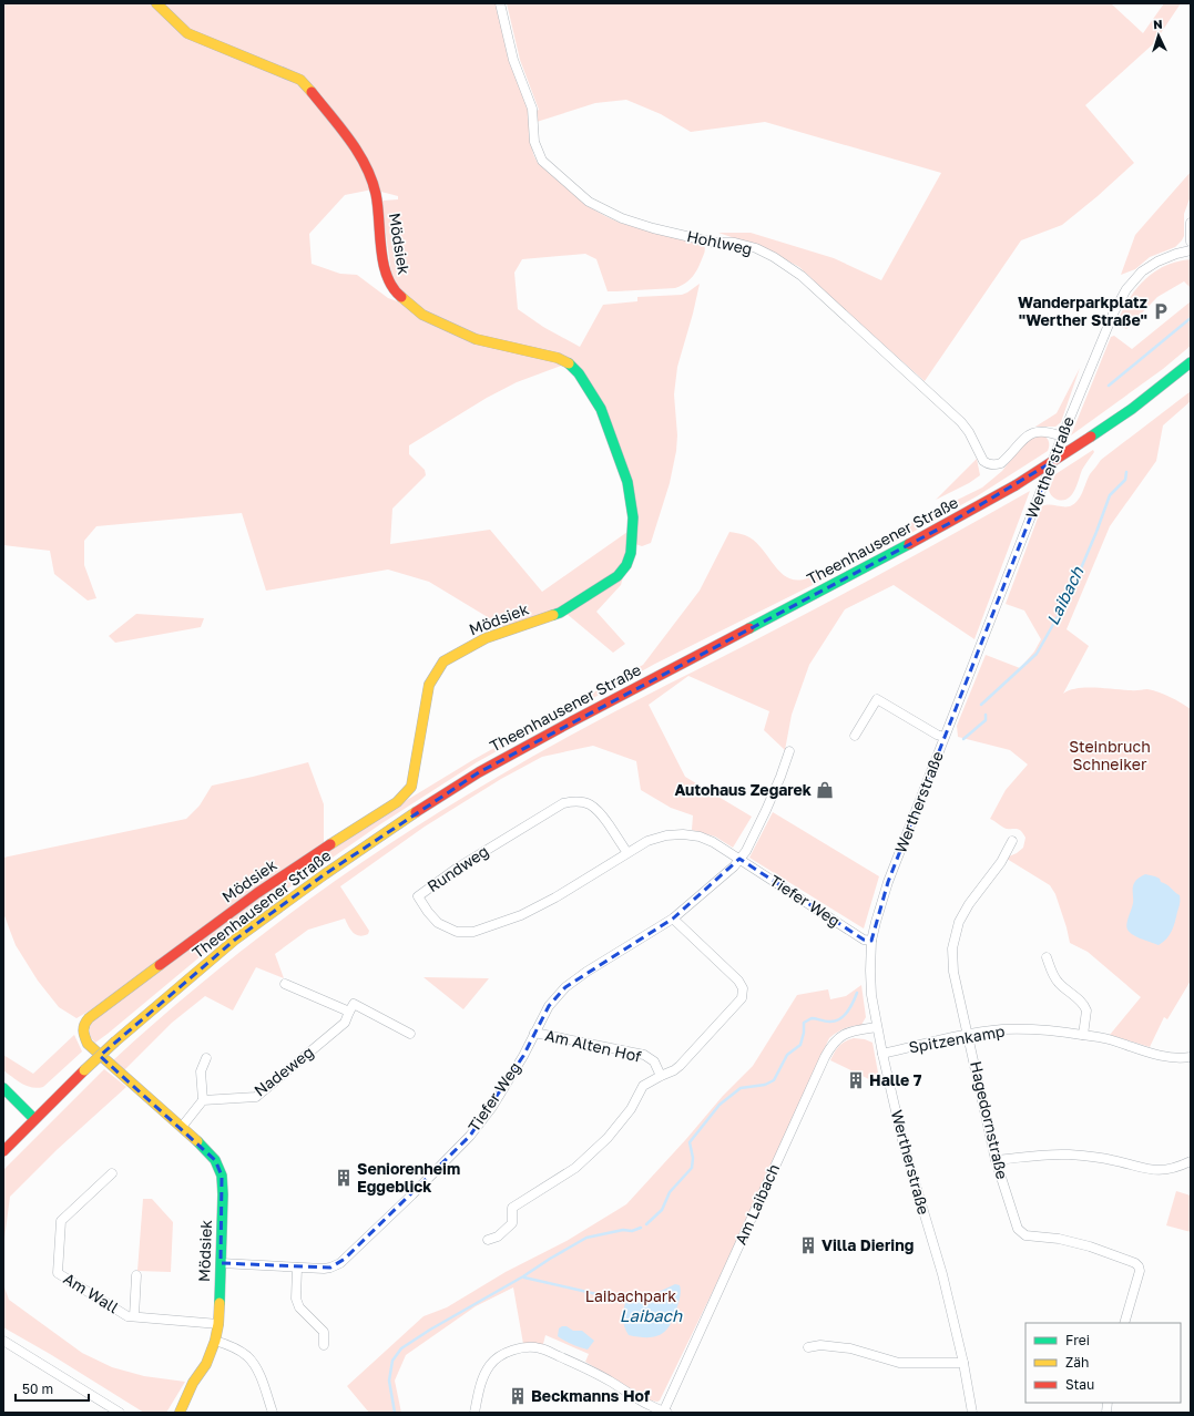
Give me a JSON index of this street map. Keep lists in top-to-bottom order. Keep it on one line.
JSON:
{"streets":{"street":["Hohlweg","Mödsiek","Wertherstraße","Theenhausener Straße","Rundweg","Tiefer Weg","Spitzenkamp","Am Alten Hof","Nadeweg","Hagedornstraße","Am Laibach","Am Wall"]},"crossings":[["Hohlweg","Wertherstraße"],["Mödsiek","Tiefer Weg"],["Mödsiek","Am Wall"],["Wertherstraße","Tiefer Weg"],["Wertherstraße","Spitzenkamp"],["Wertherstraße","Am Laibach"],["Rundweg","Tiefer Weg"],["Tiefer Weg","Am Alten Hof"],["Spitzenkamp","Hagedornstraße"]],"water":["Laibach"],"parks":["Steinbruch Schneiker","Laibachpark"],"places":{"parking":["Wanderparkplatz \"Werther Straße\""],"shop":["Autohaus Zegarek"],"building":["Halle 7","Seniorenheim Eggeblick","Villa Diering","Beckmanns Hof"]},"legend":["Frei","Zäh","Stau"],"scale_bar":"50 m","north":"top"}
